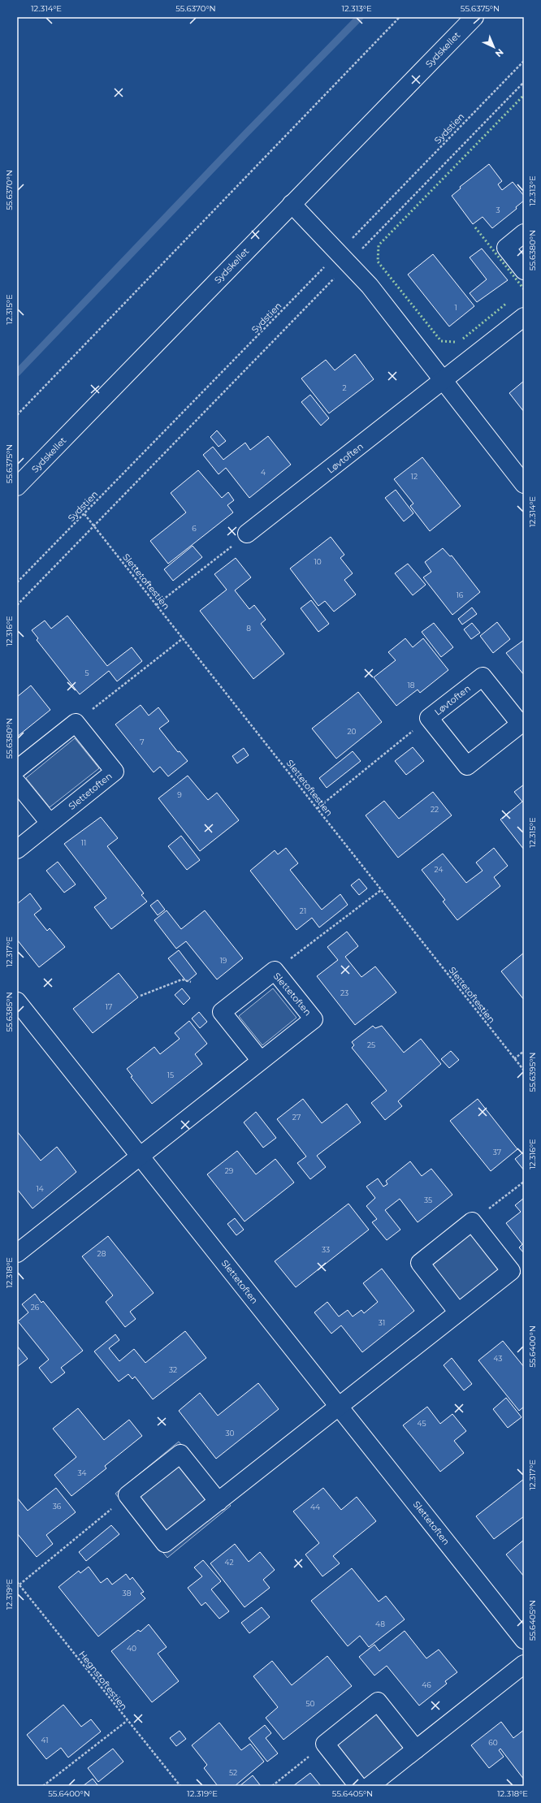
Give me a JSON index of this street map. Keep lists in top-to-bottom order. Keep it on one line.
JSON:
{"streets":{"street":["Sydskellet","Løvtoften","Slettetoften"],"path":["Sydstien","Slettetoftestien","Hegnstoftestien"]},"crossings":[["Sydstien","Slettetoftestien"]],"house_numbers":["3","1","2","4","12","6","10","16","8","5","18","20","7","9","22","11","24","21","19","23","17","25","15","27","37","29","14","35","33","28","26","31","43","32","45","30","34","36","44","42","38","48","40","46","50","41","60","52"],"north":"bottom right","coordinates":["12.314°E","55.6370°N","12.313°E","55.6375°N","55.6380°N","12.315°E","12.316°E","12.317°E","55.6385°N","55.6395°N","12.318°E","55.6400°N","12.319°E","55.6405°N"]}
